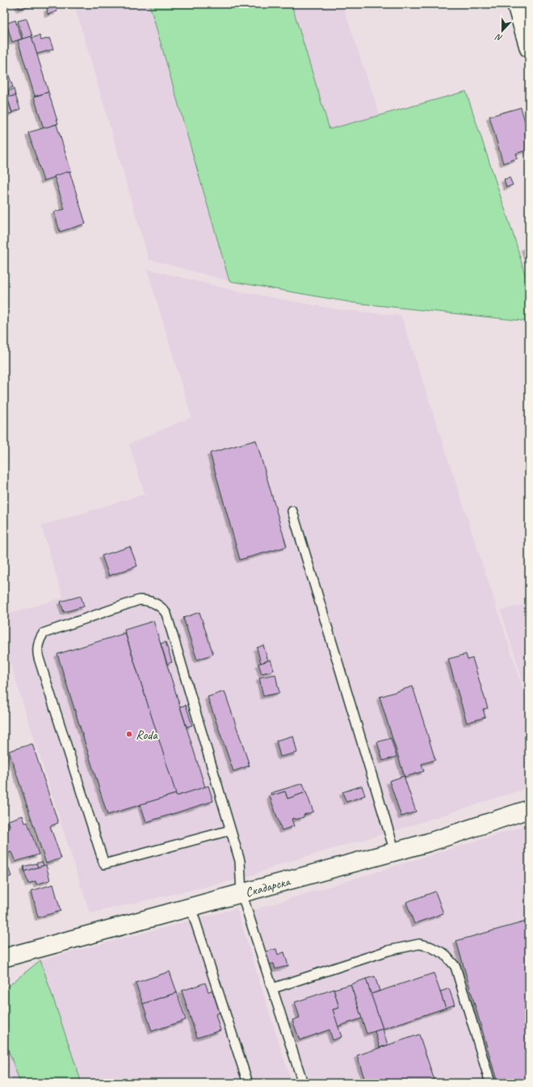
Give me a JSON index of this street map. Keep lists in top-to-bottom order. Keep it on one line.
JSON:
{"streets":{"street":["Скадарска"]},"places":["Roda"],"north":"bottom"}
